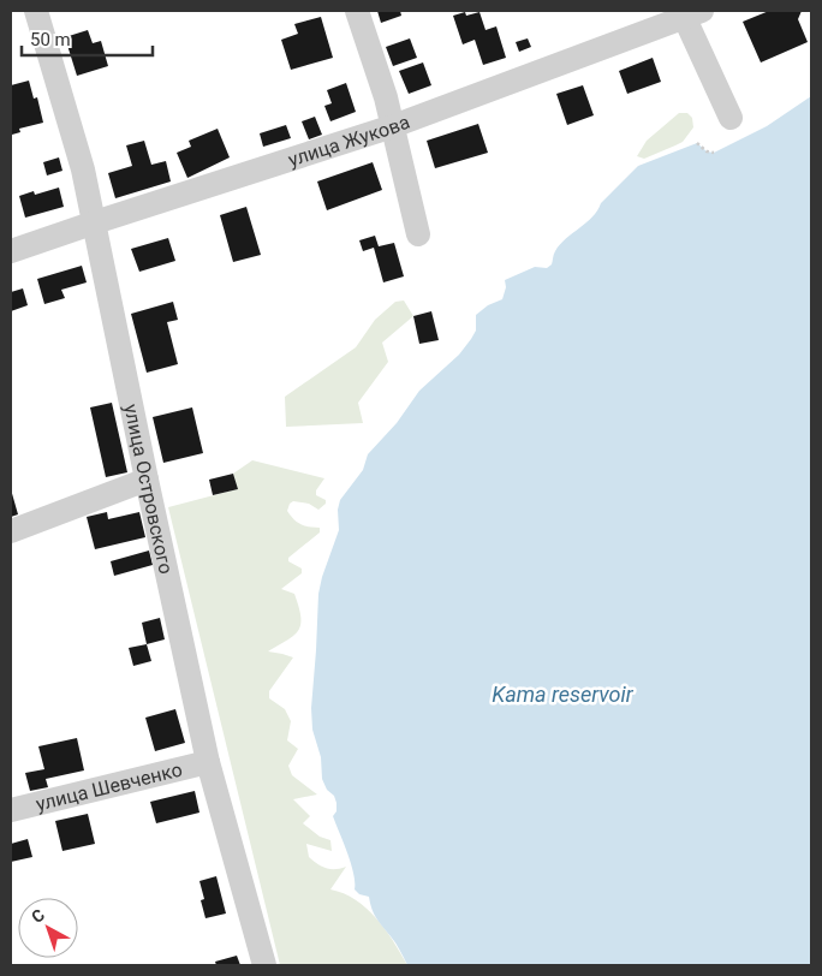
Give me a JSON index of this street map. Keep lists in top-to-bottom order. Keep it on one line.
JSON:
{"streets":{"street":["улица Жукова","улица Островского","улица Шевченко"]},"crossings":[["улица Жукова","улица Островского"],["улица Островского","улица Шевченко"]],"water":["Kama reservoir"],"scale_bar":"50 m","north":"top left"}
